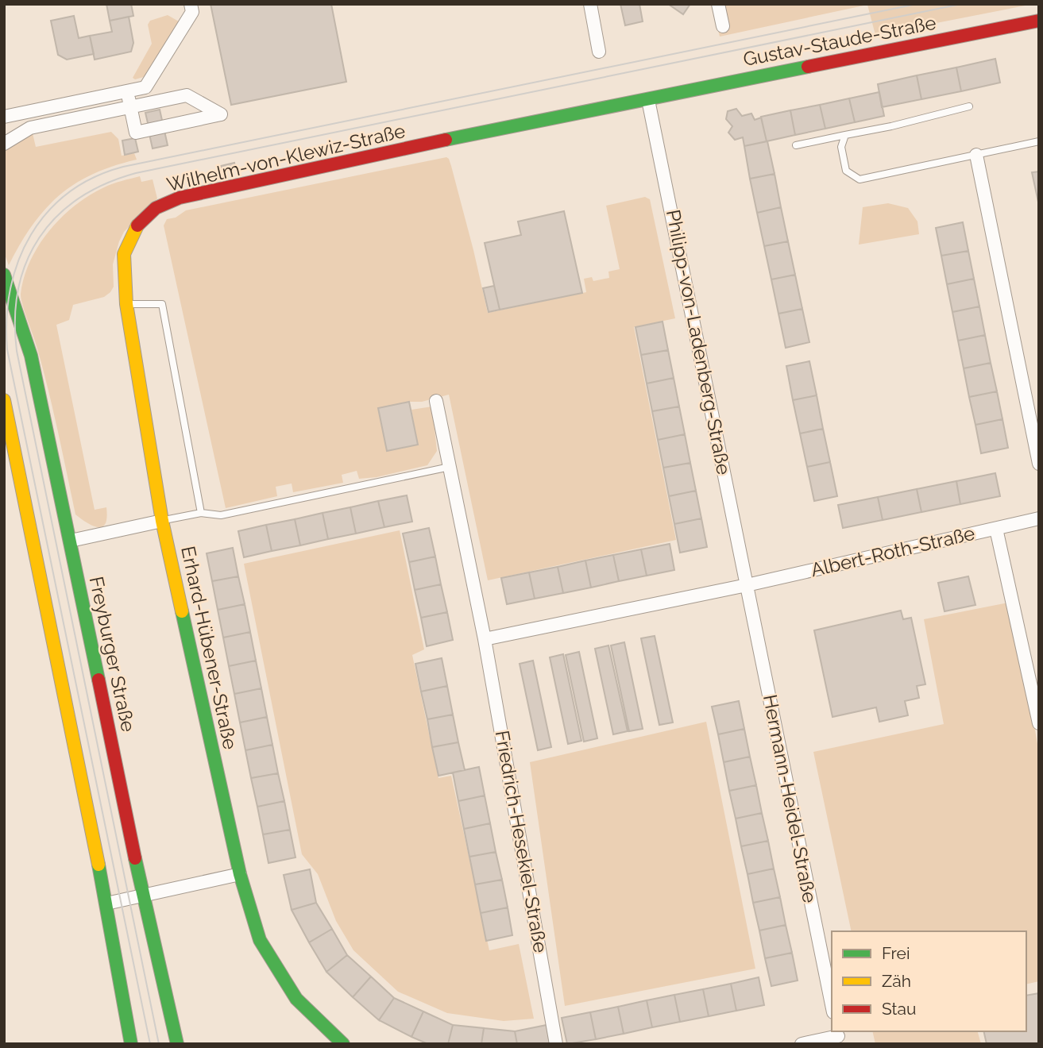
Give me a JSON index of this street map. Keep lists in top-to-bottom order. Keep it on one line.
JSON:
{"streets":{"street":["Gustav-Staude-Straße","Wilhelm-von-Klewiz-Straße","Philipp-von-Ladenberg-Straße","Albert-Roth-Straße","Erhard-Hübener-Straße","Freyburger Straße","Hermann-Heidel-Straße","Friedrich-Hesekiel-Straße"]},"crossings":[["Gustav-Staude-Straße","Wilhelm-von-Klewiz-Straße"],["Gustav-Staude-Straße","Philipp-von-Ladenberg-Straße"],["Wilhelm-von-Klewiz-Straße","Philipp-von-Ladenberg-Straße"],["Wilhelm-von-Klewiz-Straße","Erhard-Hübener-Straße"],["Philipp-von-Ladenberg-Straße","Albert-Roth-Straße"],["Philipp-von-Ladenberg-Straße","Hermann-Heidel-Straße"],["Albert-Roth-Straße","Hermann-Heidel-Straße"]],"legend":["Frei","Zäh","Stau"]}
